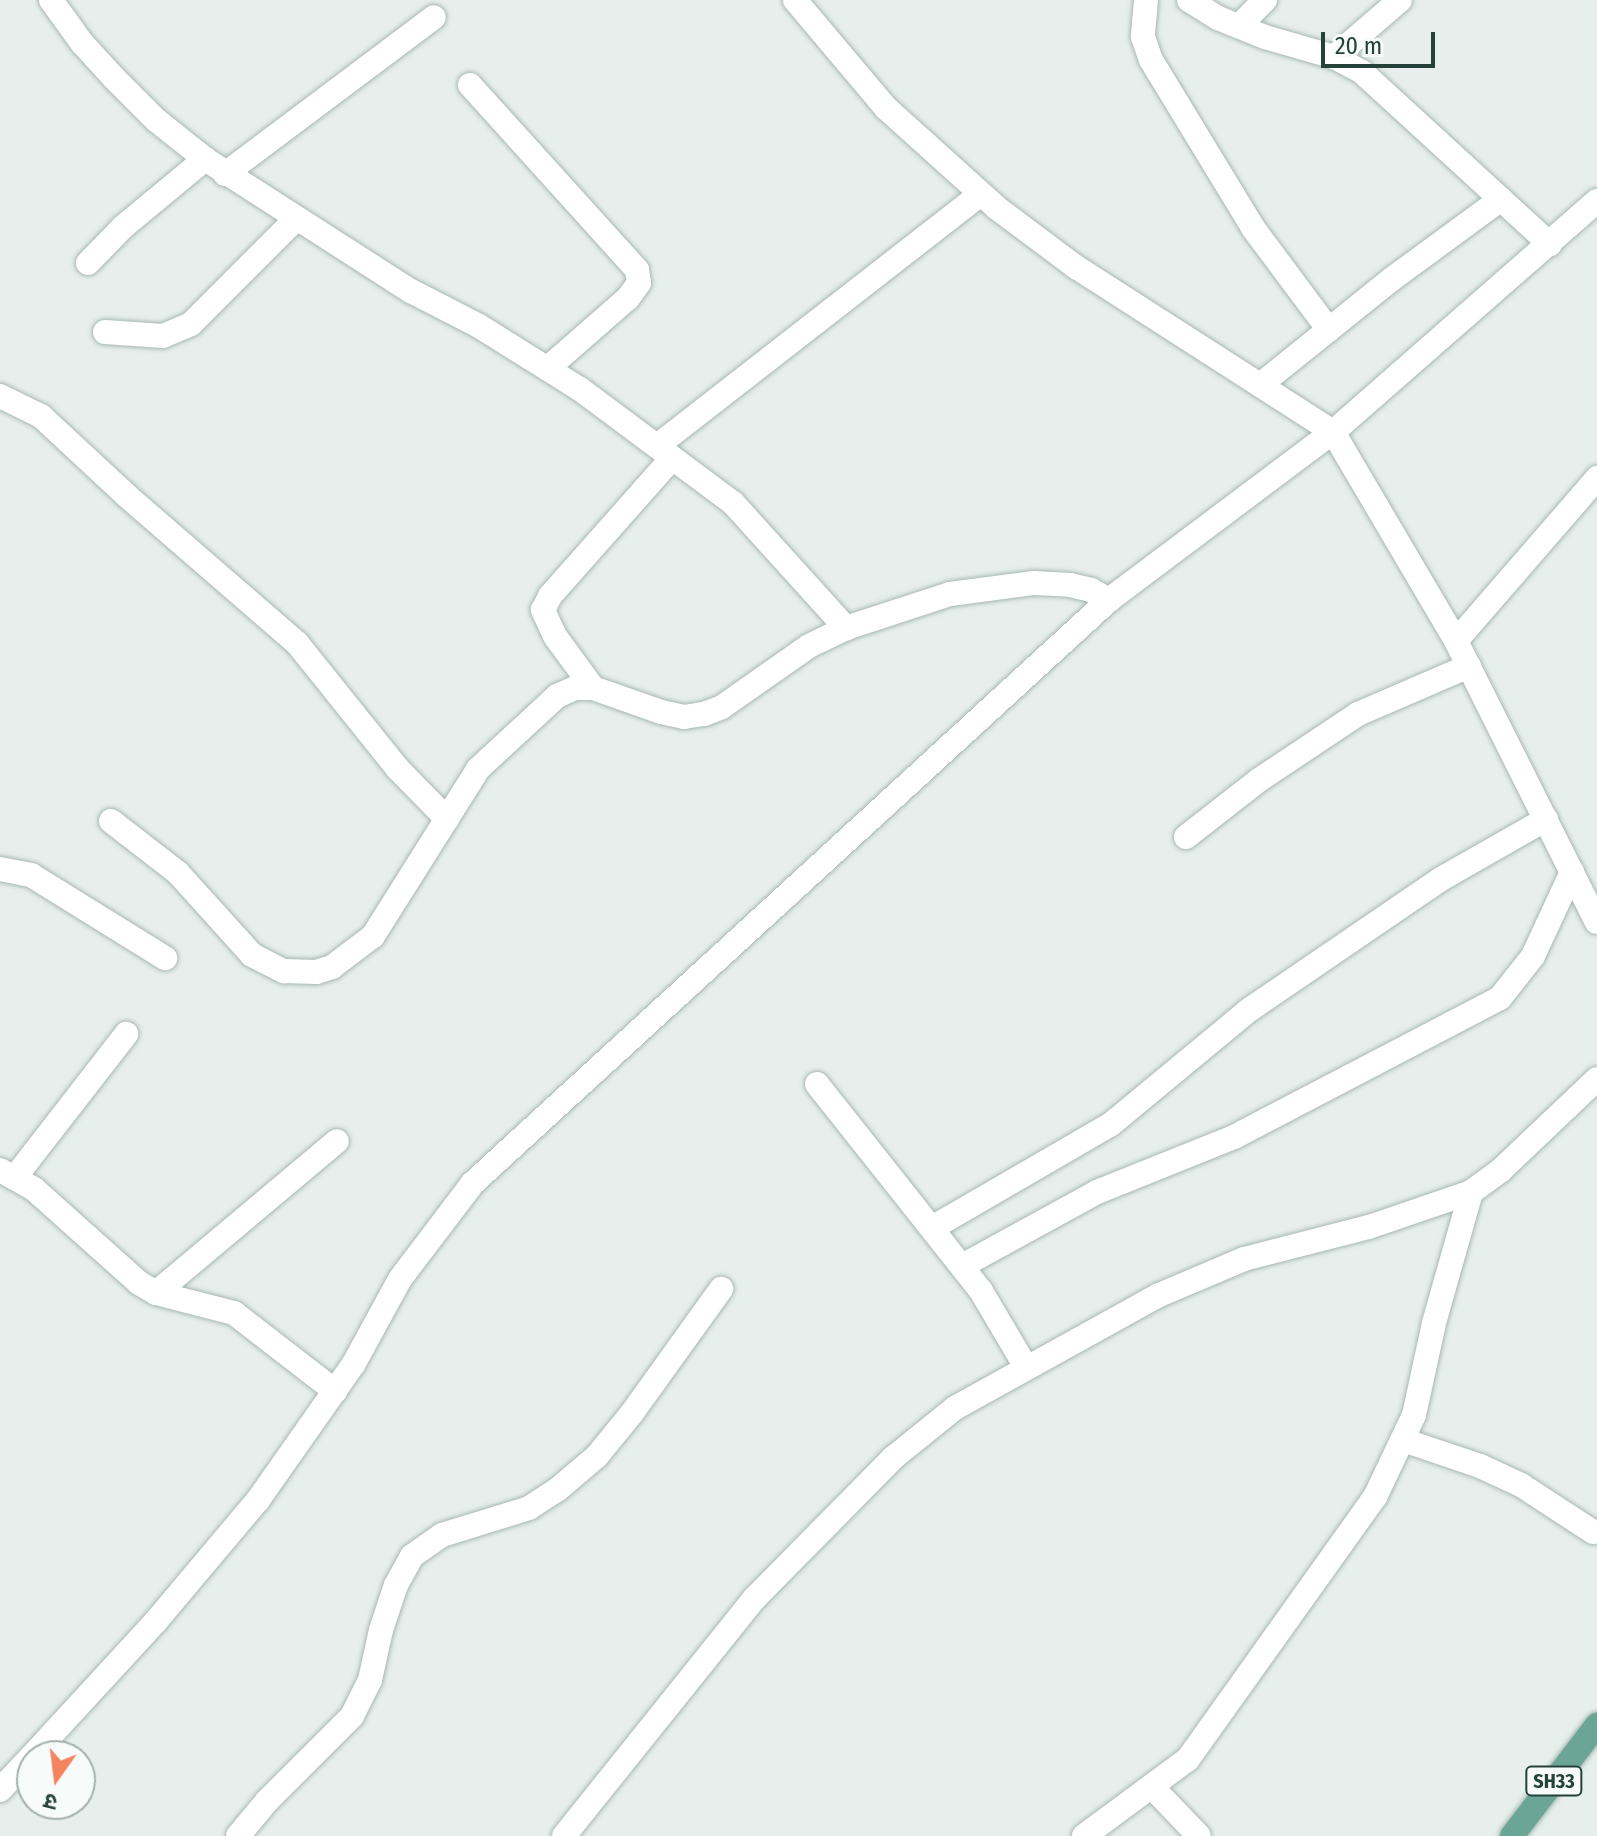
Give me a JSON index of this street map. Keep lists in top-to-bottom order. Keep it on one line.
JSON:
{"streets":{"main road":["SH33"]},"scale_bar":"20 m","north":"bottom"}
